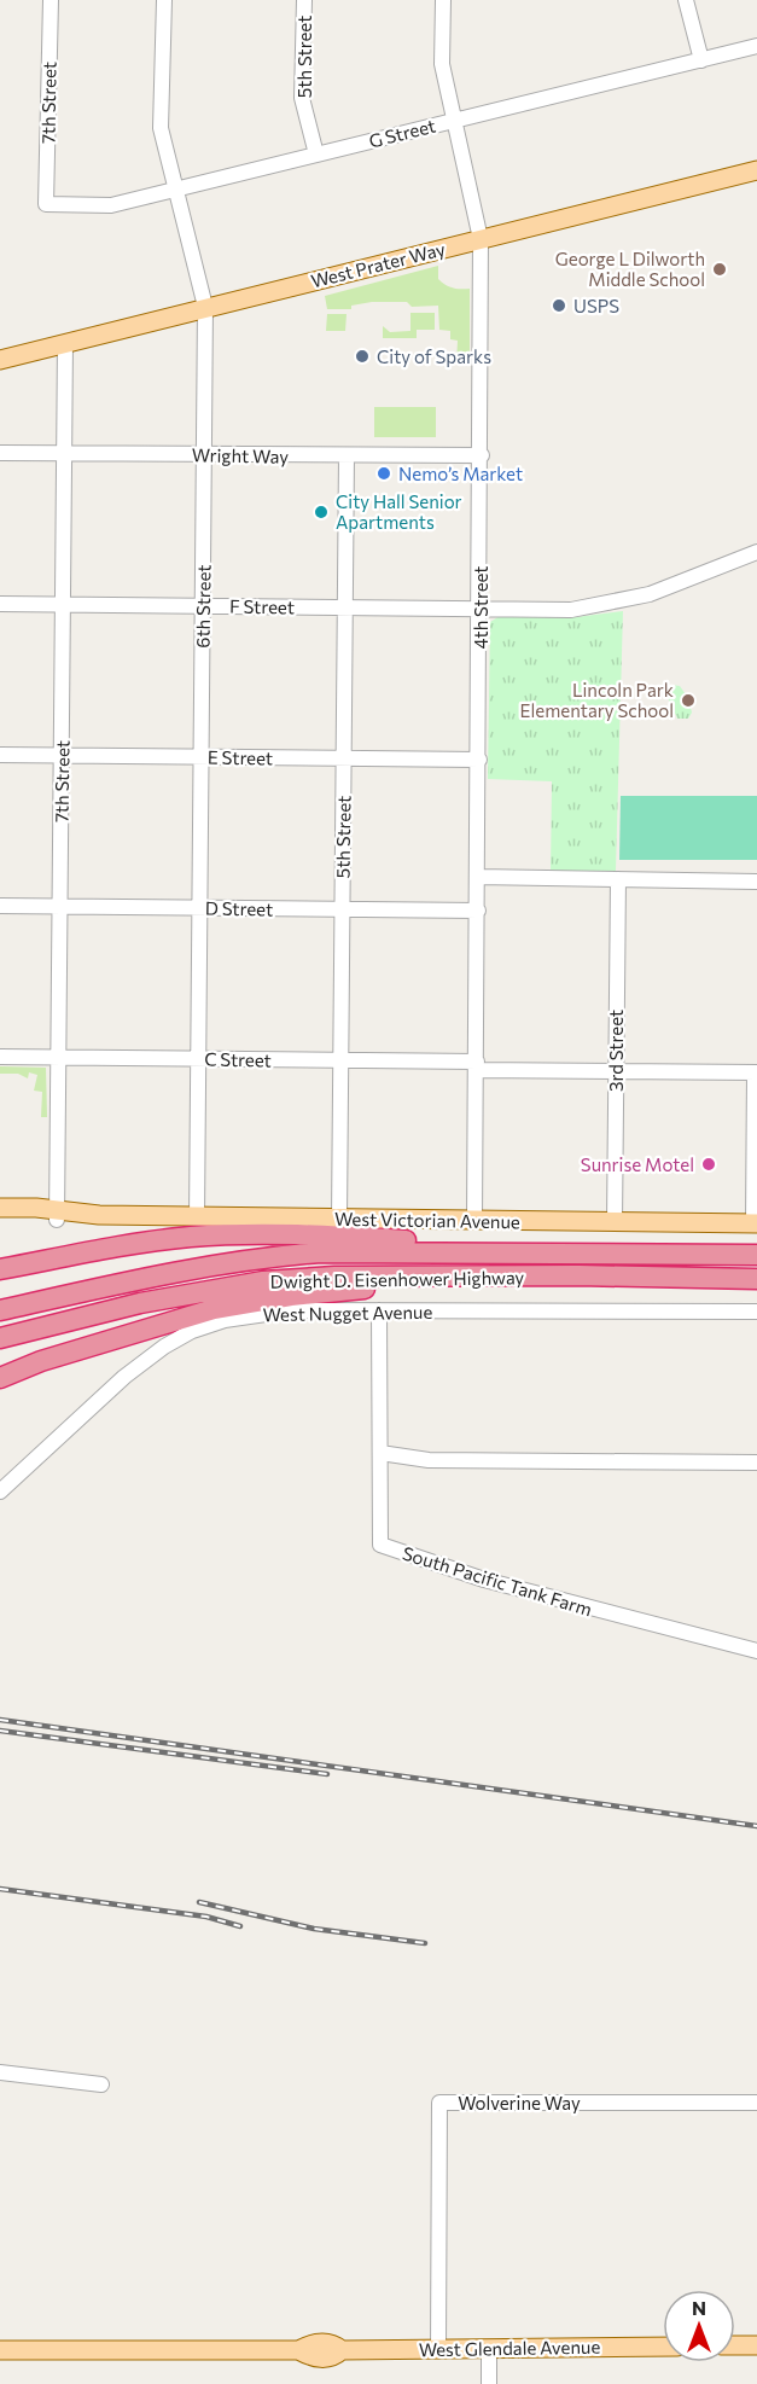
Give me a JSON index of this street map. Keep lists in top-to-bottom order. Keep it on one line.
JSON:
{"streets":{"highway":["Dwight D. Eisenhower Highway"],"main road":["West Prater Way","West Victorian Avenue","West Glendale Avenue"],"street":["5th Street","7th Street","G Street","Wright Way","6th Street","F Street","4th Street","E Street","D Street","3rd Street","C Street","West Nugget Avenue","South Pacific Tank Farm","Wolverine Way"]},"crossings":[["5th Street","G Street"],["5th Street","Wright Way"],["5th Street","F Street"],["5th Street","E Street"],["5th Street","D Street"],["5th Street","C Street"],["5th Street","West Victorian Avenue"],["7th Street","G Street"],["7th Street","West Prater Way"],["7th Street","Wright Way"],["7th Street","F Street"],["7th Street","E Street"],["7th Street","D Street"],["7th Street","C Street"],["7th Street","West Victorian Avenue"],["G Street","6th Street"],["G Street","4th Street"],["West Prater Way","6th Street"],["West Prater Way","4th Street"],["Wright Way","6th Street"],["Wright Way","4th Street"],["6th Street","F Street"],["6th Street","E Street"],["6th Street","D Street"],["6th Street","C Street"],["6th Street","West Victorian Avenue"],["F Street","4th Street"],["4th Street","E Street"],["4th Street","D Street"],["4th Street","C Street"],["4th Street","West Victorian Avenue"],["3rd Street","C Street"],["3rd Street","West Victorian Avenue"],["West Nugget Avenue","South Pacific Tank Farm"],["Wolverine Way","West Glendale Avenue"]],"places":["George L Dilworth Middle School","USPS","City of Sparks","Nemo’s Market","City Hall Senior Apartments","Lincoln Park Elementary School","Sunrise Motel"],"north":"top"}
